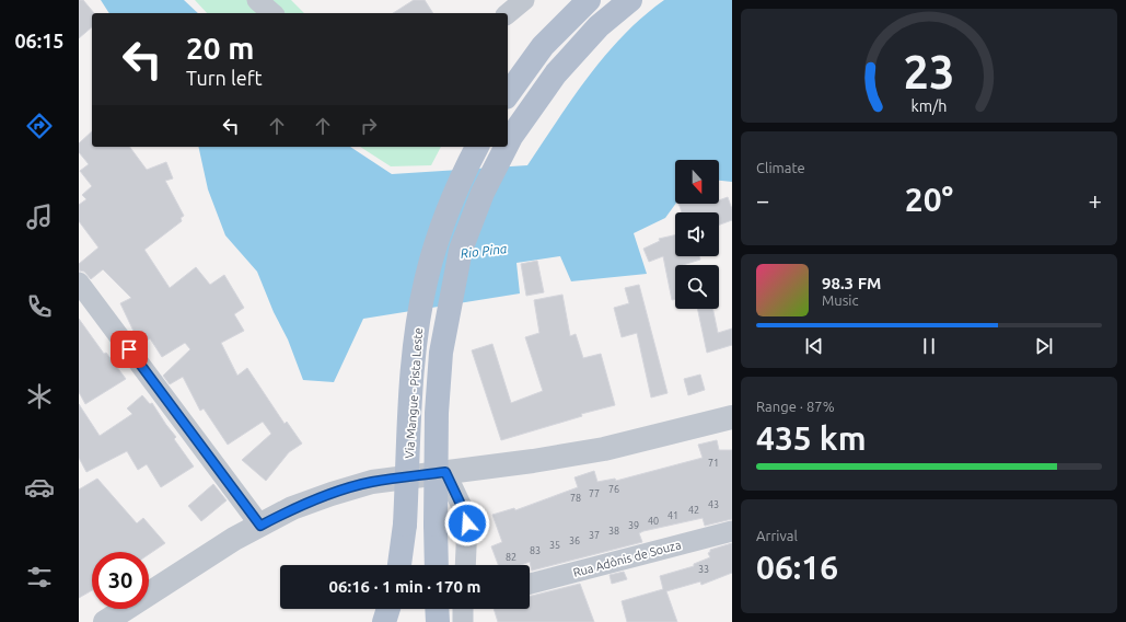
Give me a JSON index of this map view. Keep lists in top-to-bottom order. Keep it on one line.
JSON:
{"streets":{"main road":["Via Mangue - Pista Leste"],"street":["Rua Adônis de Souza"]},"water":["Rio Pina"],"house_numbers":["71","76","77","78","43","42","41","40","39","38","37","36","35","83","82","33"],"north":"bottom","page":{"tabs":"06:15","turn":["20 m","Turn left"],"tile":["Climate",["Range · 87%","435 km"],["Arrival","06:16"]],"heat":["−","20°","+"],"song":["98.3 FM","Music"],"limit":"30","trip":"06:16 · 1 min · 170 m","gauge":["23","km/h"]}}
